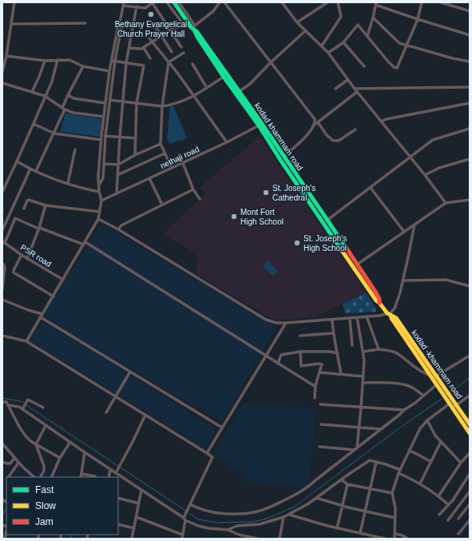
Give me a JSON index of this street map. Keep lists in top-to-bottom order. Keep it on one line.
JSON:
{"streets":{"main road":["kodad khammam road","kodad -khammam road"],"street":["nethaji road","PSR road"]},"crossings":[["kodad khammam road","nethaji road"],["kodad khammam road","kodad -khammam road"]],"places":["Bethany Evangelical Church Prayer Hall","St. Joseph's Cathedral","Mont Fort High School","St. Joseph's High School"],"legend":["Fast","Slow","Jam"]}
